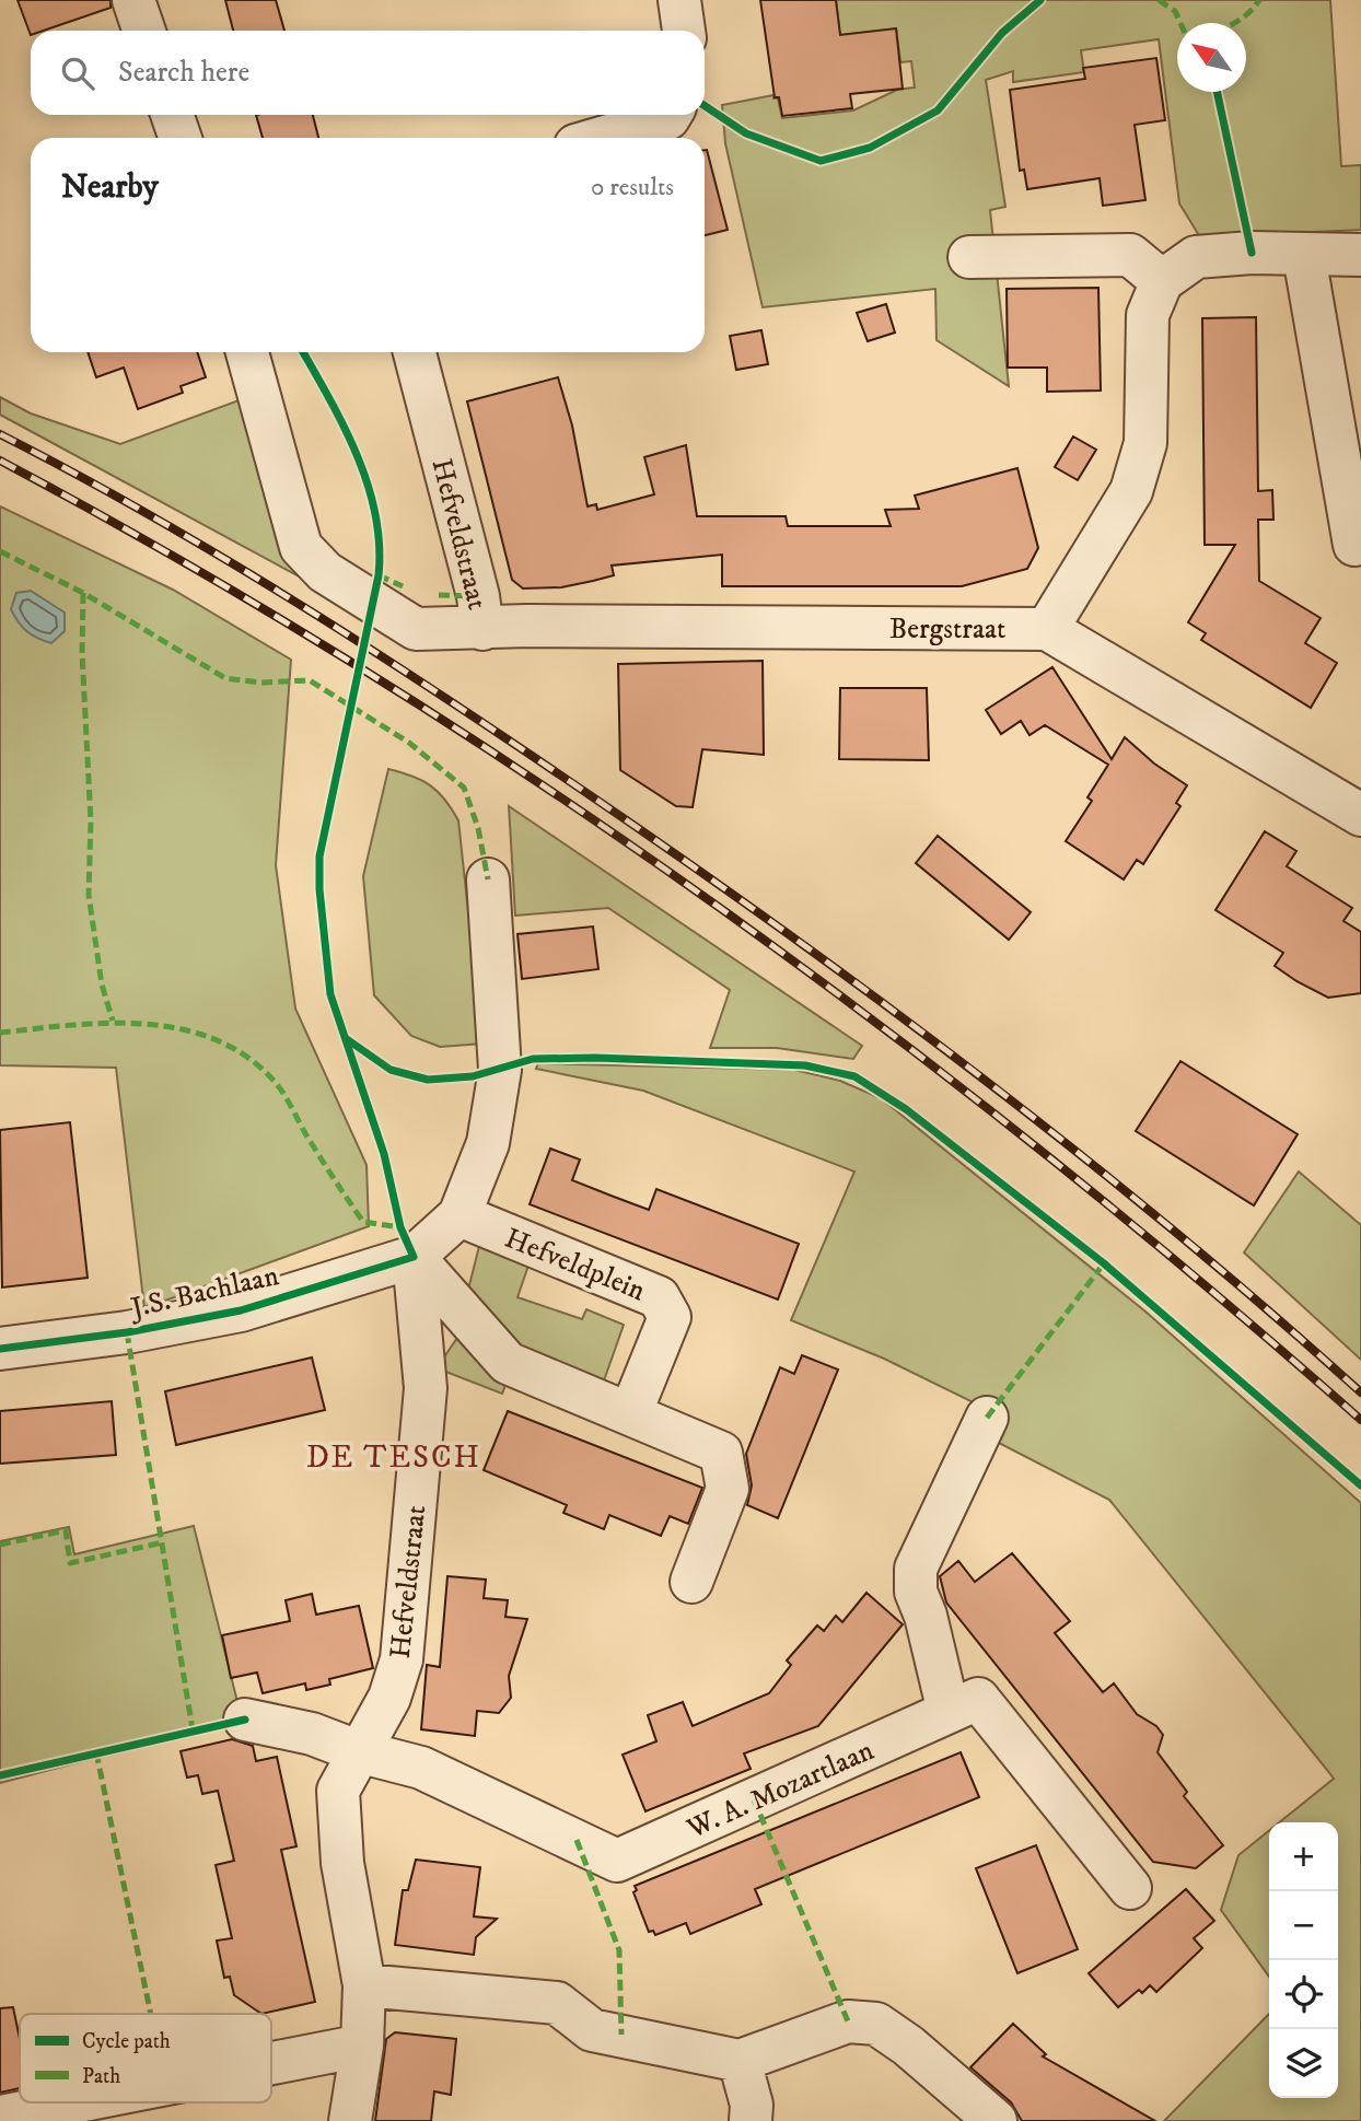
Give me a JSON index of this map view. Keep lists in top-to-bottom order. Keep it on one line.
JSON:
{"streets":{"street":["Hefveldstraat","Bergstraat","Hefveldplein","J.S. Bachlaan","W. A. Mozartlaan"]},"crossings":[["Hefveldstraat","Bergstraat"],["Hefveldstraat","J.S. Bachlaan"],["Hefveldstraat","W. A. Mozartlaan"]],"districts":["DE TESCH"],"legend":["Cycle path","Path"],"north":"top left","page":{"search":"Search here","heading":["Nearby","0 results"],"map_buttons":["+","−"]}}
